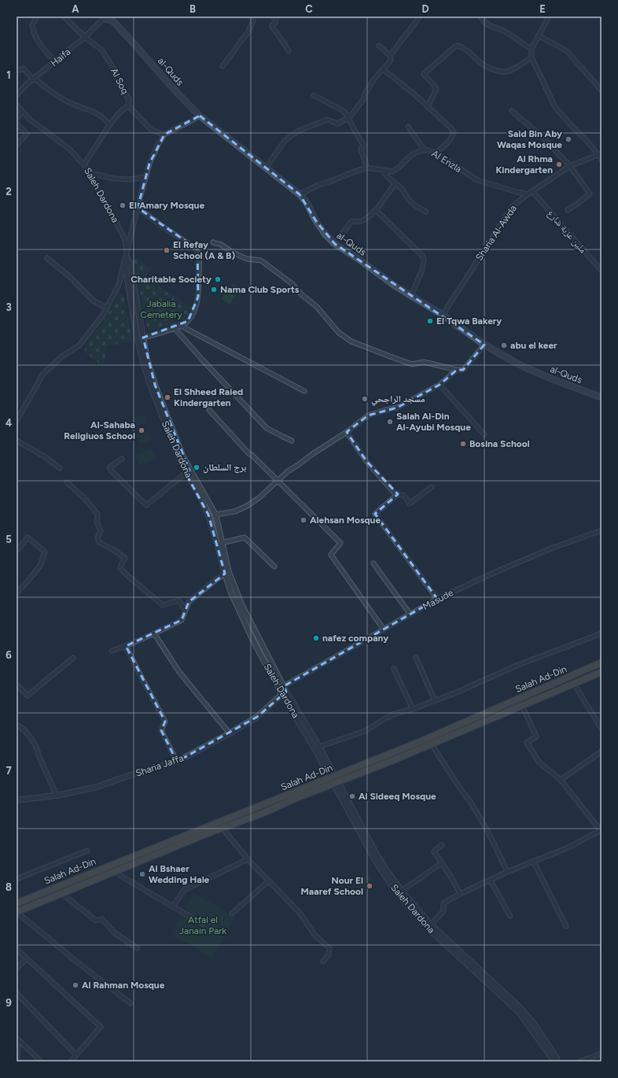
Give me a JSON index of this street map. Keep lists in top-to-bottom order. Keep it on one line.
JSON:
{"streets":{"highway":["Salah Ad-Din"],"main road":["al-Quds"],"street":["Haifa","Al Soq","Al Enzla","Saleh Dardona","ملين عزبة شارع","Sharia Al-Awda","Masude","Sharia Jaffa"]},"crossings":[["Haifa","Al Soq"],["al-Quds","Al Enzla"],["al-Quds","Sharia Al-Awda"],["Al Enzla","Sharia Al-Awda"],["Saleh Dardona","Masude"],["Saleh Dardona","Salah Ad-Din"],["Saleh Dardona","Sharia Jaffa"],["ملين عزبة شارع","Sharia Al-Awda"],["Masude","Sharia Jaffa"]],"parks":["Jabalia Cemetery","Atfal el Janain Park"],"places":["Said Bin Aby Waqas Mosque","Al Rhma Kindergarten","El Amary Mosque","El Refay School (A & B)","Charitable Society","Nama Club Sports","El Tqwa Bakery","abu el keer","El Shheed Raied Kindergarten","مسجد الراجحي","Salah Al-Din Al-Ayubi Mosque","Al-Sahaba Religiuos School","Bosina School","برج السلطان","Alehsan Mosque","nafez company","Al Sideeq Mosque","Al Bshaer Wedding Hale","Nour El Maaref School","Al Rahman Mosque"],"grid":{"columns":["A","B","C","D","E"],"rows":["1","2","3","4","5","6","7","8","9"]}}
